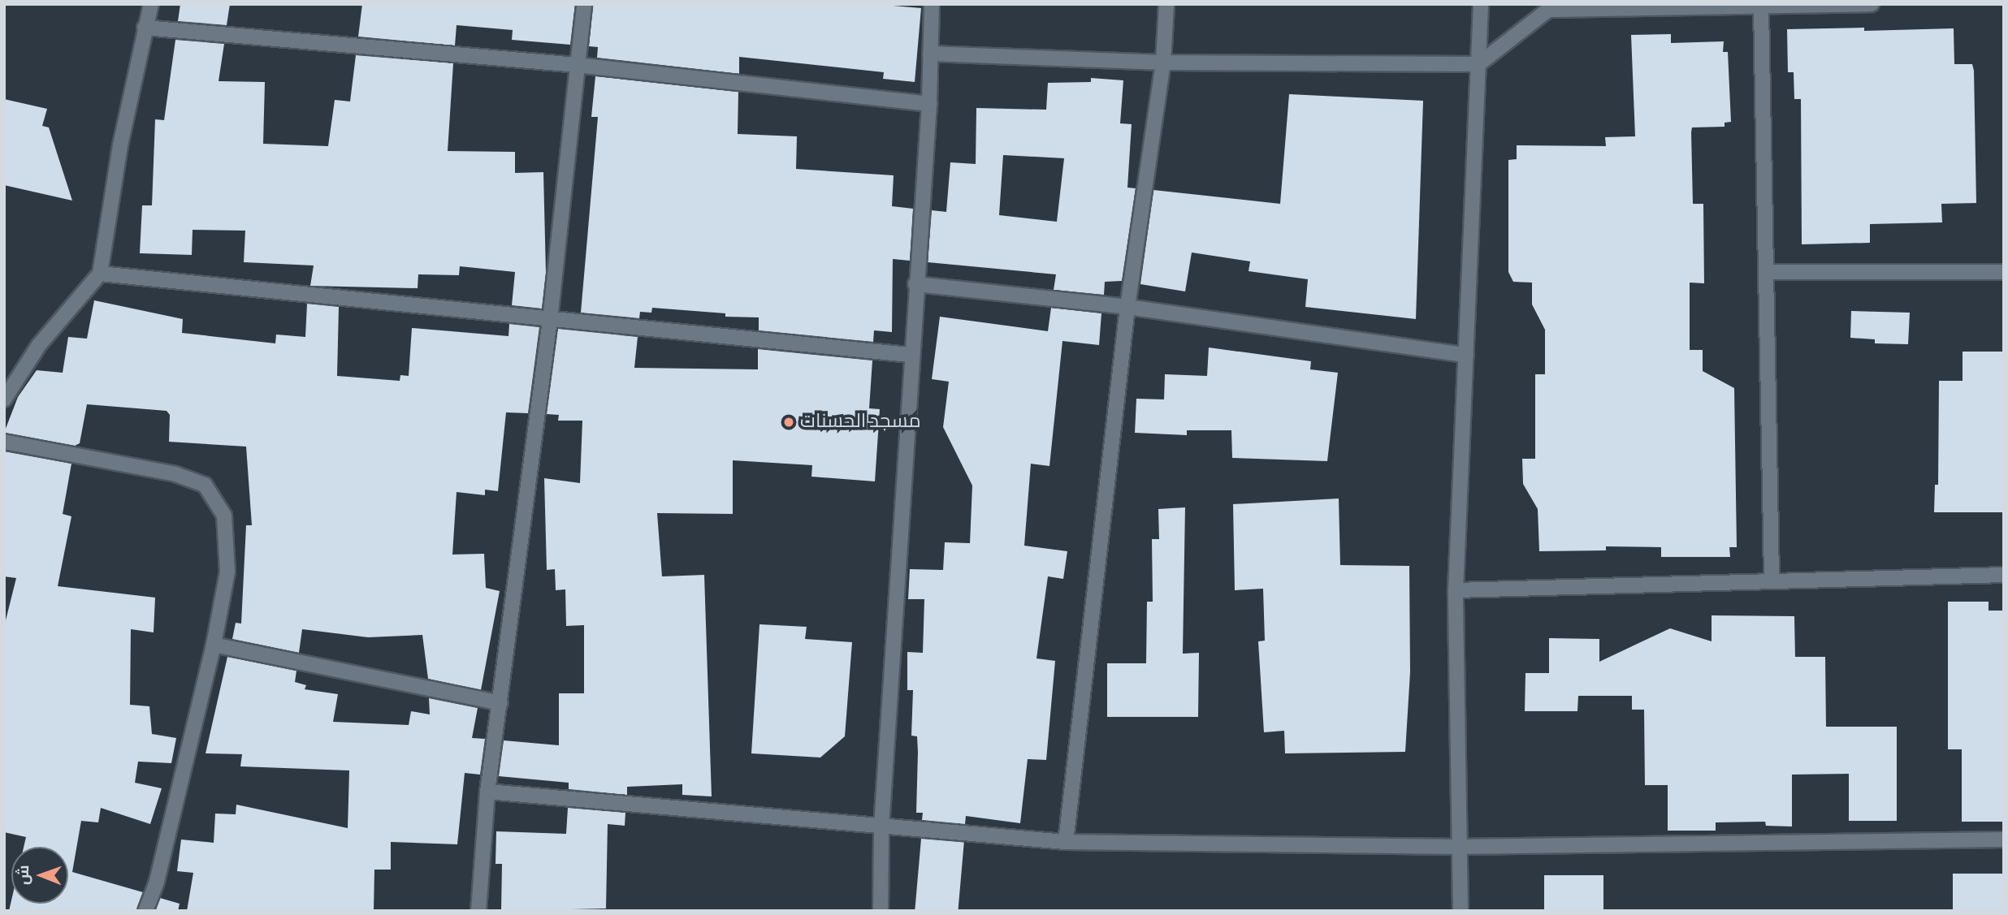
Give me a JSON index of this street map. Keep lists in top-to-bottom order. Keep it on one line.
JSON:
{"places":["مسجد الحسنات"],"north":"left"}
